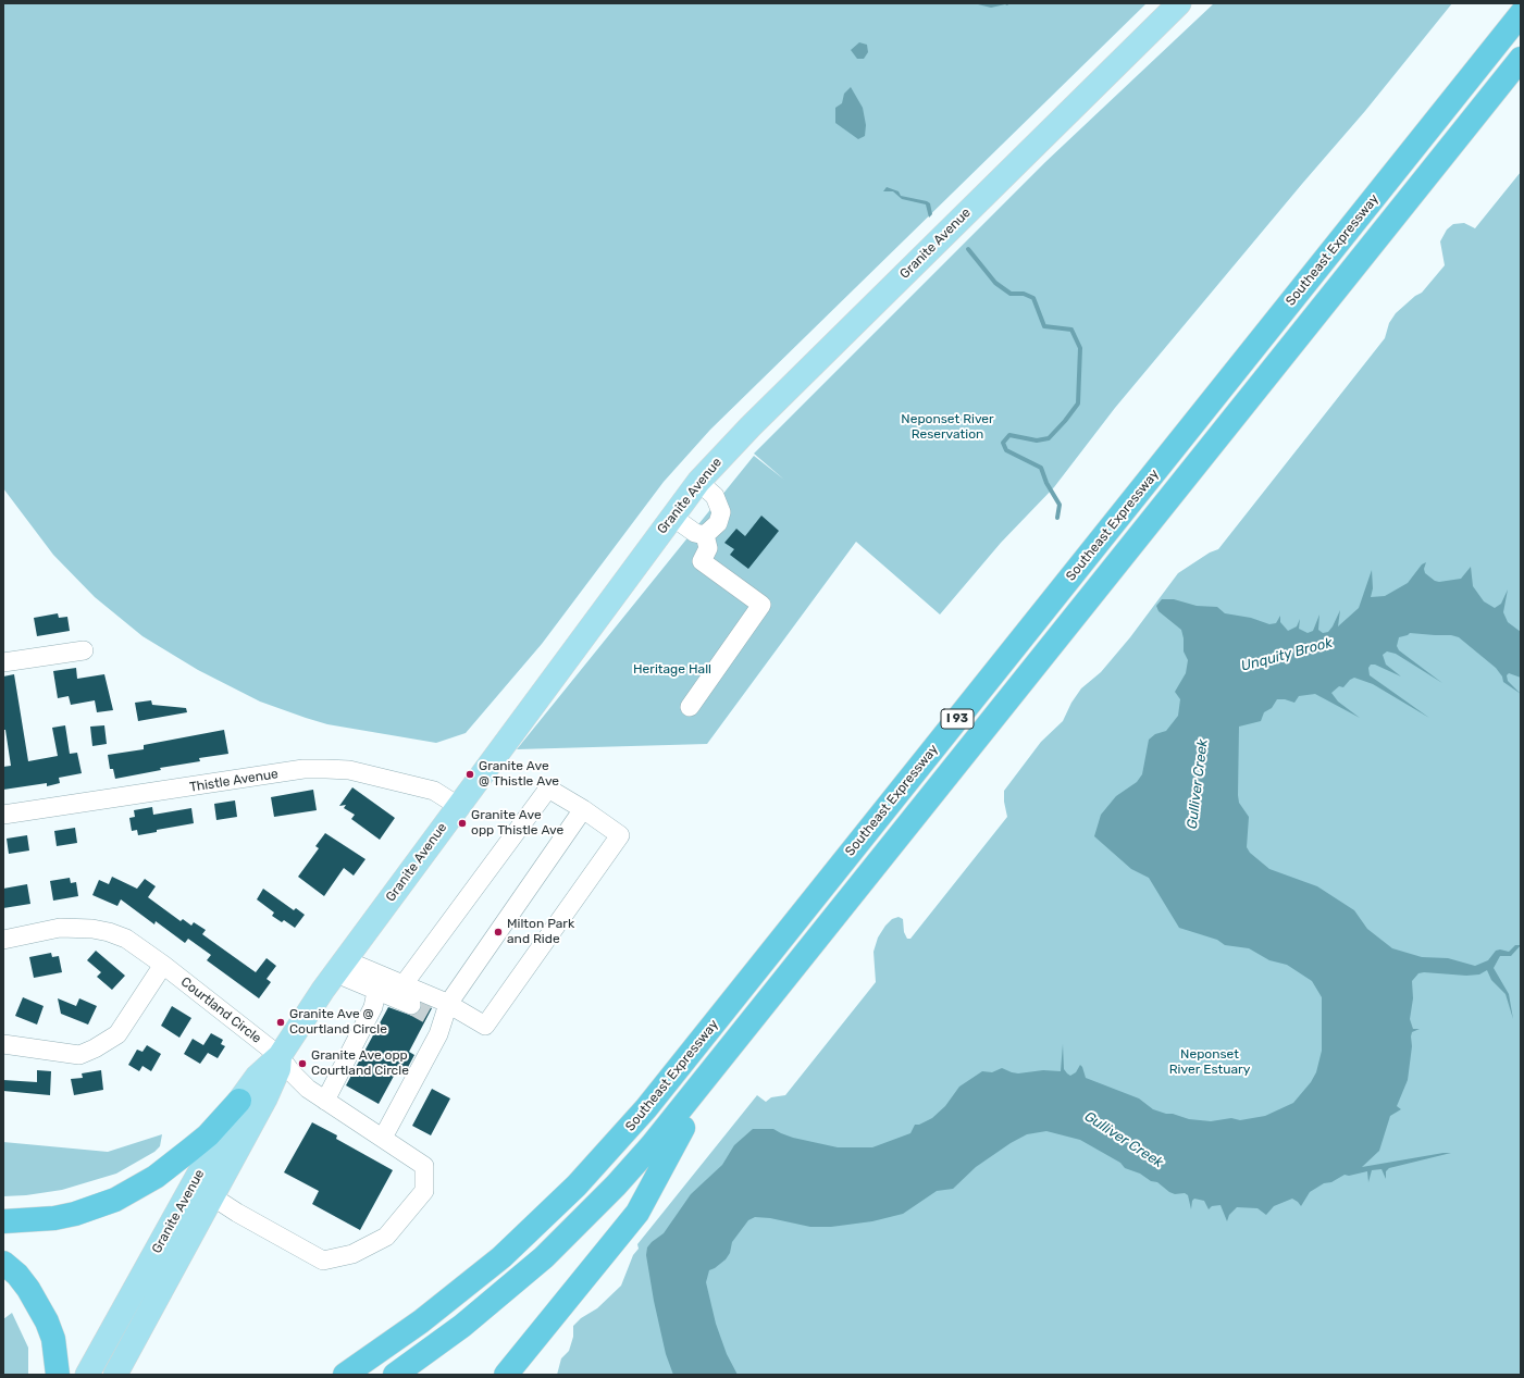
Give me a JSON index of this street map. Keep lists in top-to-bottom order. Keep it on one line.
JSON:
{"streets":{"highway":["Southeast Expressway","I 93"],"main road":["Granite Avenue"],"street":["Thistle Avenue","Courtland Circle"]},"crossings":[["Granite Avenue","Thistle Avenue"],["Granite Avenue","Courtland Circle"]],"water":["Unquity Brook","Gulliver Creek"],"parks":["Neponset River Reservation","Heritage Hall","Neponset River Estuary"],"places":["Granite Ave @ Thistle Ave","Granite Ave opp Thistle Ave","Milton Park and Ride","Granite Ave @ Courtland Circle","Granite Ave opp Courtland Circle"]}
